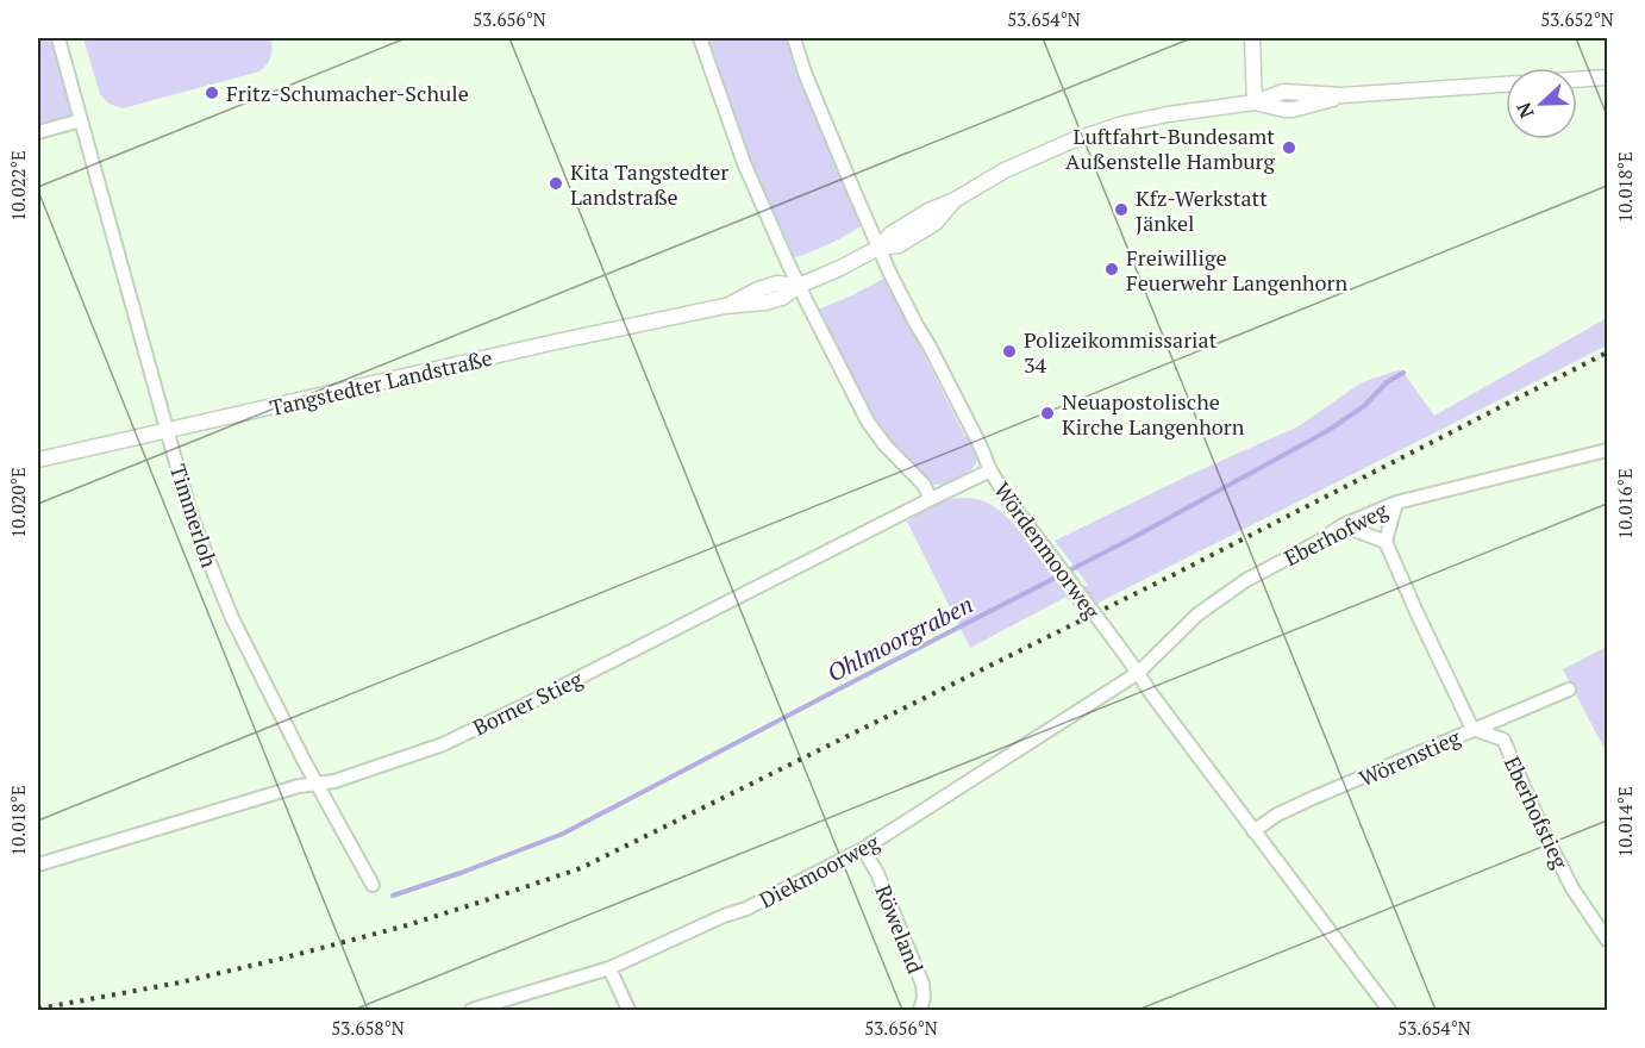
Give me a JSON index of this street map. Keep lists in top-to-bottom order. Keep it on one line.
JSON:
{"streets":{"street":["Tangstedter Landstraße","Timmerloh","Eberhofweg","Wördenmoorweg","Borner Stieg","Wörenstieg","Eberhofstieg","Diekmoorweg","Röweland"]},"crossings":[["Tangstedter Landstraße","Timmerloh"],["Tangstedter Landstraße","Wördenmoorweg"],["Timmerloh","Borner Stieg"],["Eberhofweg","Wördenmoorweg"],["Eberhofweg","Diekmoorweg"],["Wördenmoorweg","Borner Stieg"],["Wördenmoorweg","Wörenstieg"],["Wördenmoorweg","Diekmoorweg"],["Wörenstieg","Eberhofstieg"],["Diekmoorweg","Röweland"]],"water":["Ohlmoorgraben"],"places":["Fritz-Schumacher-Schule","Luftfahrt-Bundesamt Außenstelle Hamburg","Kita Tangstedter Landstraße","Kfz-Werkstatt Jänkel","Freiwillige Feuerwehr Langenhorn","Polizeikommissariat 34","Neuapostolische Kirche Langenhorn"],"north":"left","coordinates":["53.656°N","53.654°N","53.652°N","10.022°E","10.018°E","10.020°E","10.016°E","10.014°E","53.658°N"]}
